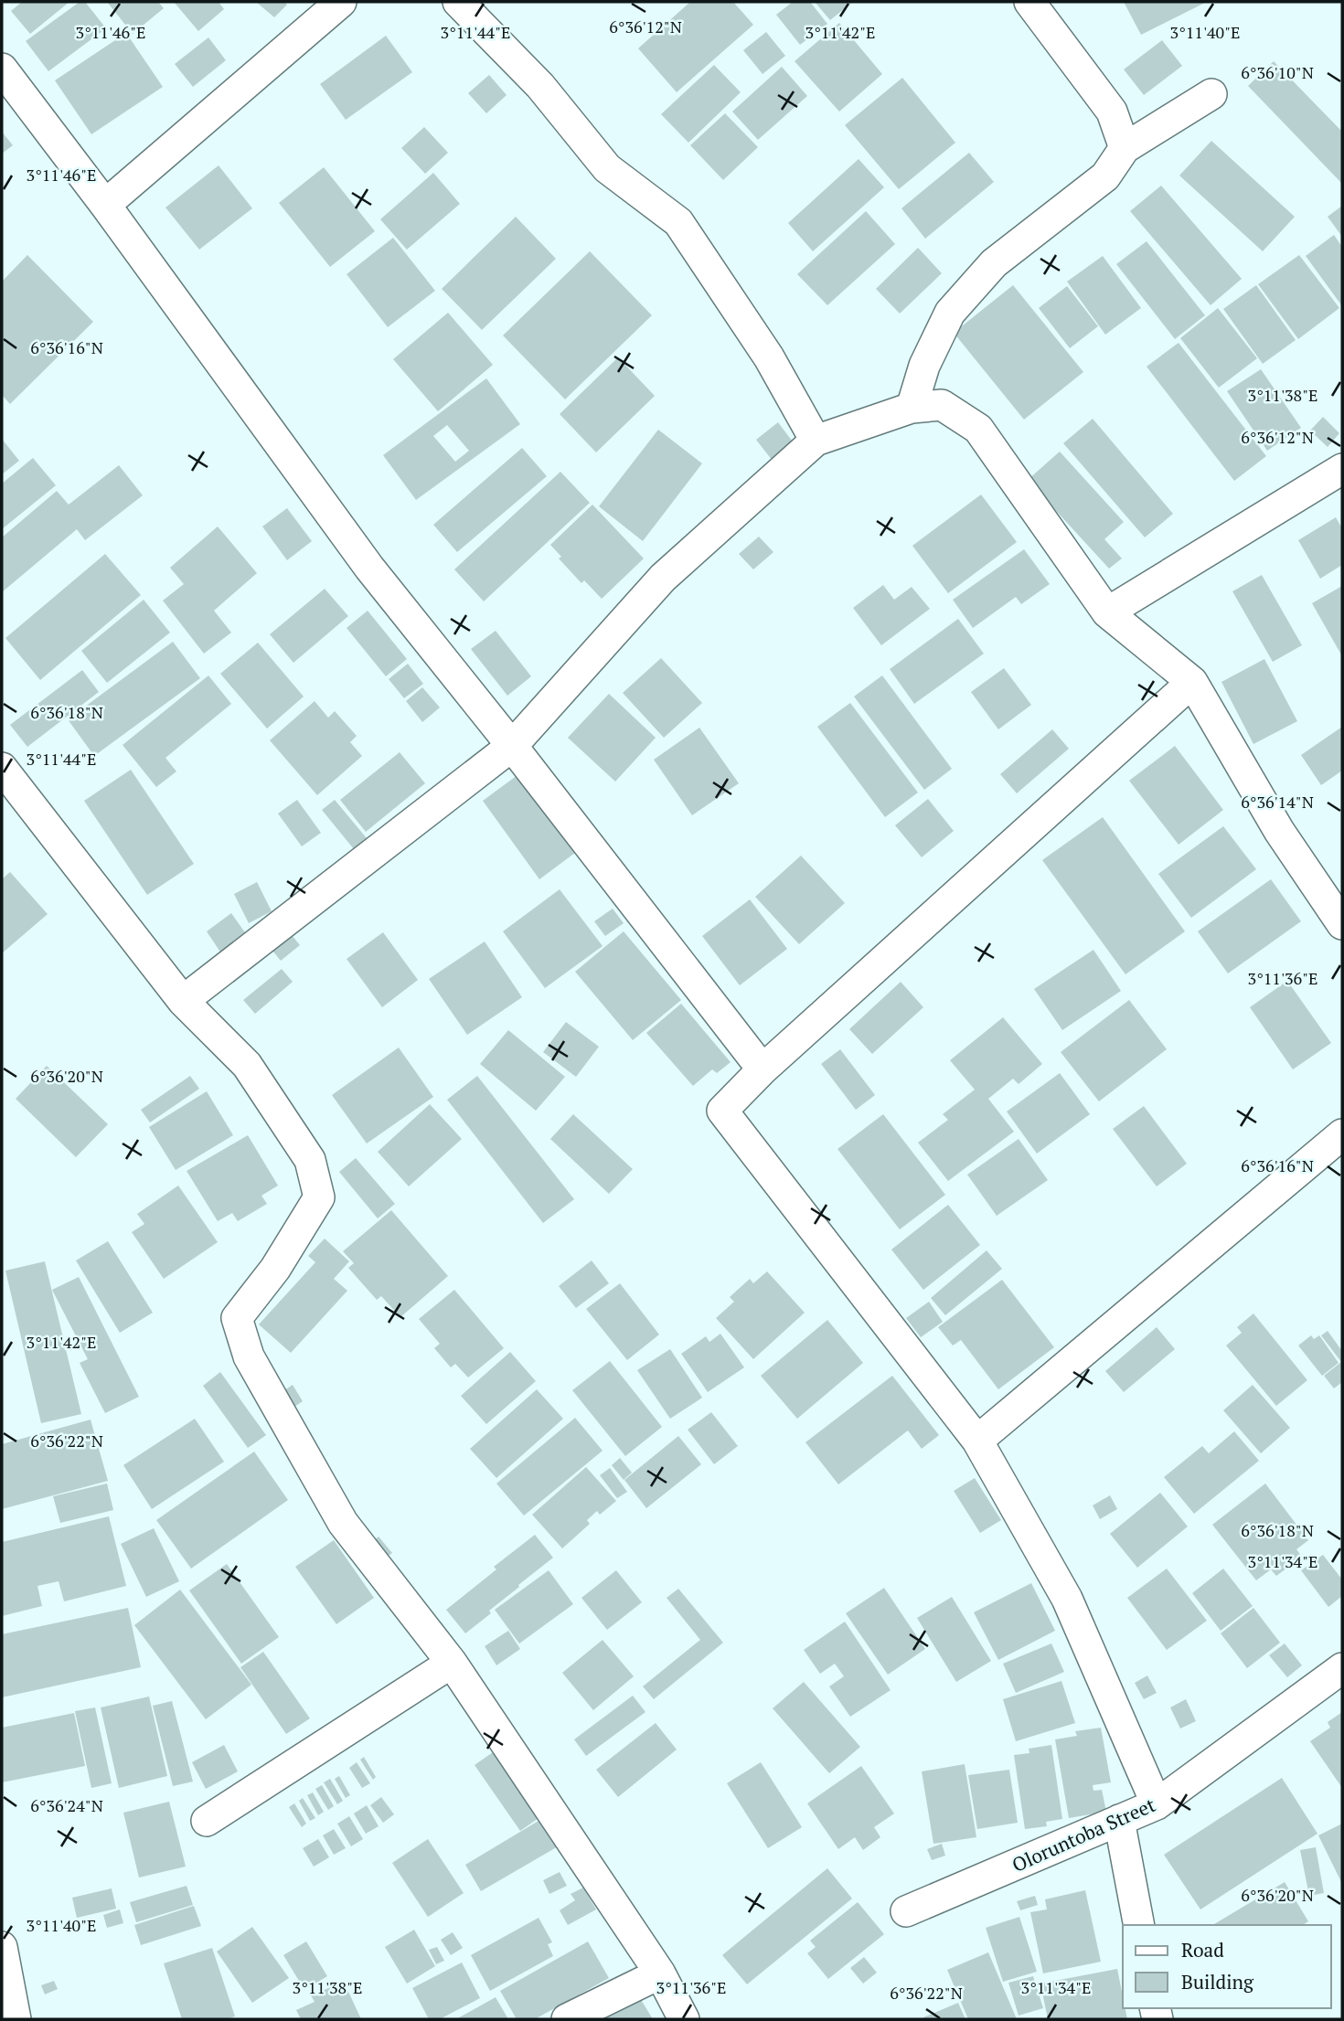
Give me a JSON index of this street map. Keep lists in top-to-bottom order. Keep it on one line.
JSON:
{"streets":{"street":["Oloruntoba Street"]},"legend":["Road","Building"],"coordinates":["6°36'12\"N","3°11'46\"E","3°11'44\"E","3°11'42\"E","3°11'40\"E","6°36'10\"N","6°36'16\"N","3°11'38\"E","6°36'18\"N","6°36'14\"N","3°11'36\"E","6°36'20\"N","6°36'22\"N","3°11'34\"E","6°36'24\"N"]}
